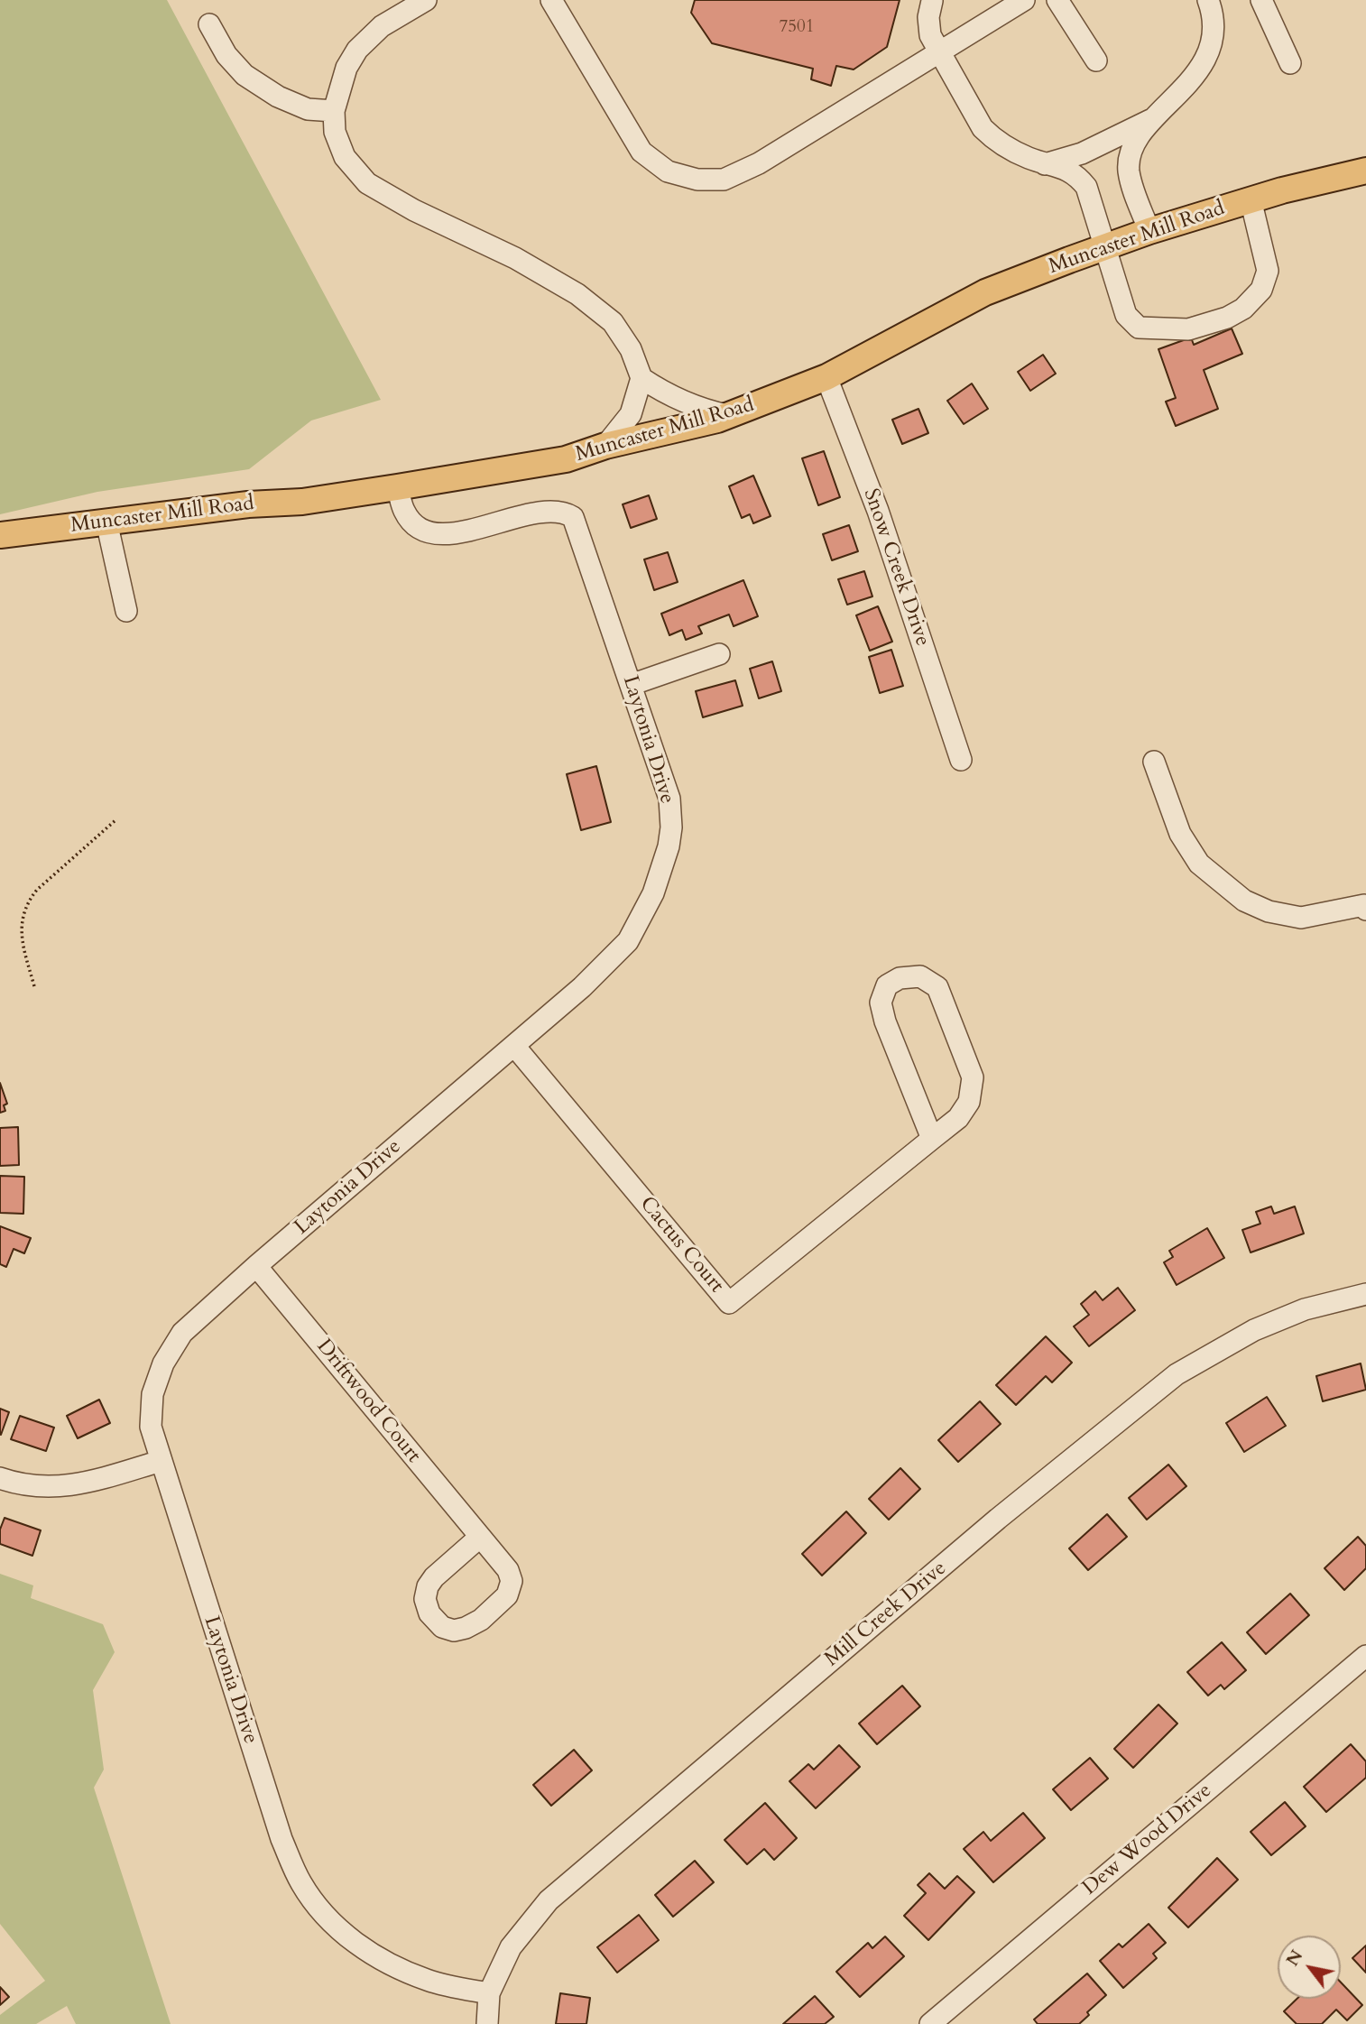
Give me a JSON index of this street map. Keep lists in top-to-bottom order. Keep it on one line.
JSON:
{"streets":{"main road":["Muncaster Mill Road"],"street":["Snow Creek Drive","Laytonia Drive","Cactus Court","Driftwood Court","Mill Creek Drive","Dew Wood Drive"]},"crossings":[["Muncaster Mill Road","Snow Creek Drive"],["Muncaster Mill Road","Laytonia Drive"],["Laytonia Drive","Cactus Court"],["Laytonia Drive","Driftwood Court"],["Laytonia Drive","Mill Creek Drive"]],"house_numbers":["7501"],"north":"top left"}
